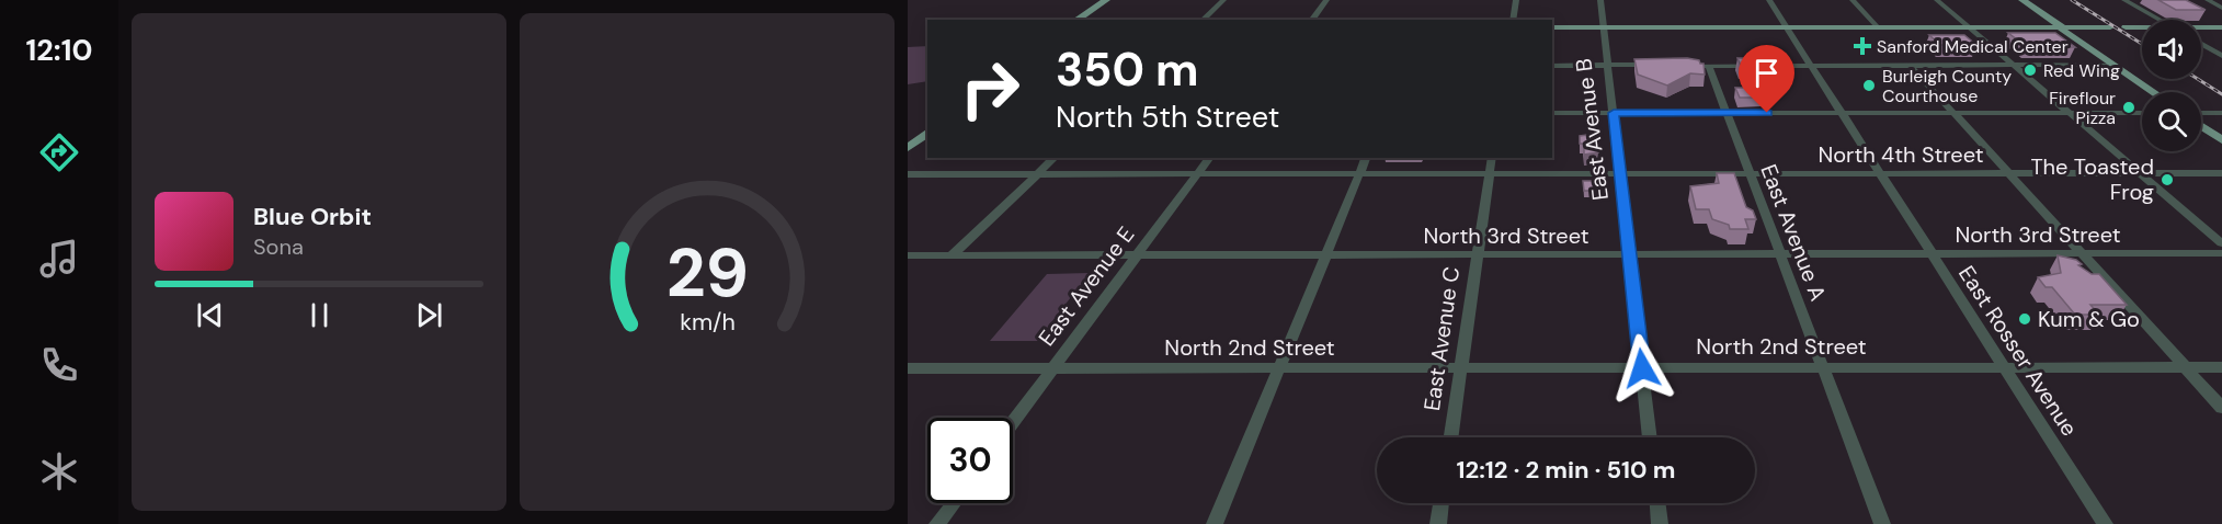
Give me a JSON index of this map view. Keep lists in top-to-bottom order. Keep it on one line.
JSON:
{"streets":{"street":["East Avenue B","North 4th Street","East Avenue A","North 3rd Street","East Avenue E","East Avenue C","North 2nd Street","East Rosser Avenue"]},"crossings":[["East Avenue B","North 4th Street"],["East Avenue B","North 3rd Street"],["East Avenue B","North 2nd Street"],["North 4th Street","East Avenue A"],["North 4th Street","East Avenue E"],["North 4th Street","East Avenue C"],["North 4th Street","East Rosser Avenue"],["East Avenue A","North 3rd Street"],["East Avenue A","North 2nd Street"],["North 3rd Street","East Avenue E"],["North 3rd Street","East Avenue C"],["North 3rd Street","East Rosser Avenue"],["East Avenue E","North 2nd Street"],["East Avenue C","North 2nd Street"],["North 2nd Street","East Rosser Avenue"]],"places":{"health":["Sanford Medical Center"],"other":["Red Wing","Burleigh County Courthouse","Fireflour Pizza","The Toasted Frog","Kum & Go"]},"page":{"tabs":"12:10","turn":["350 m","North 5th Street"],"song":["Blue Orbit","Sona"],"limit":"30","trip":"12:12 · 2 min · 510 m","gauge":["29","km/h"]}}
